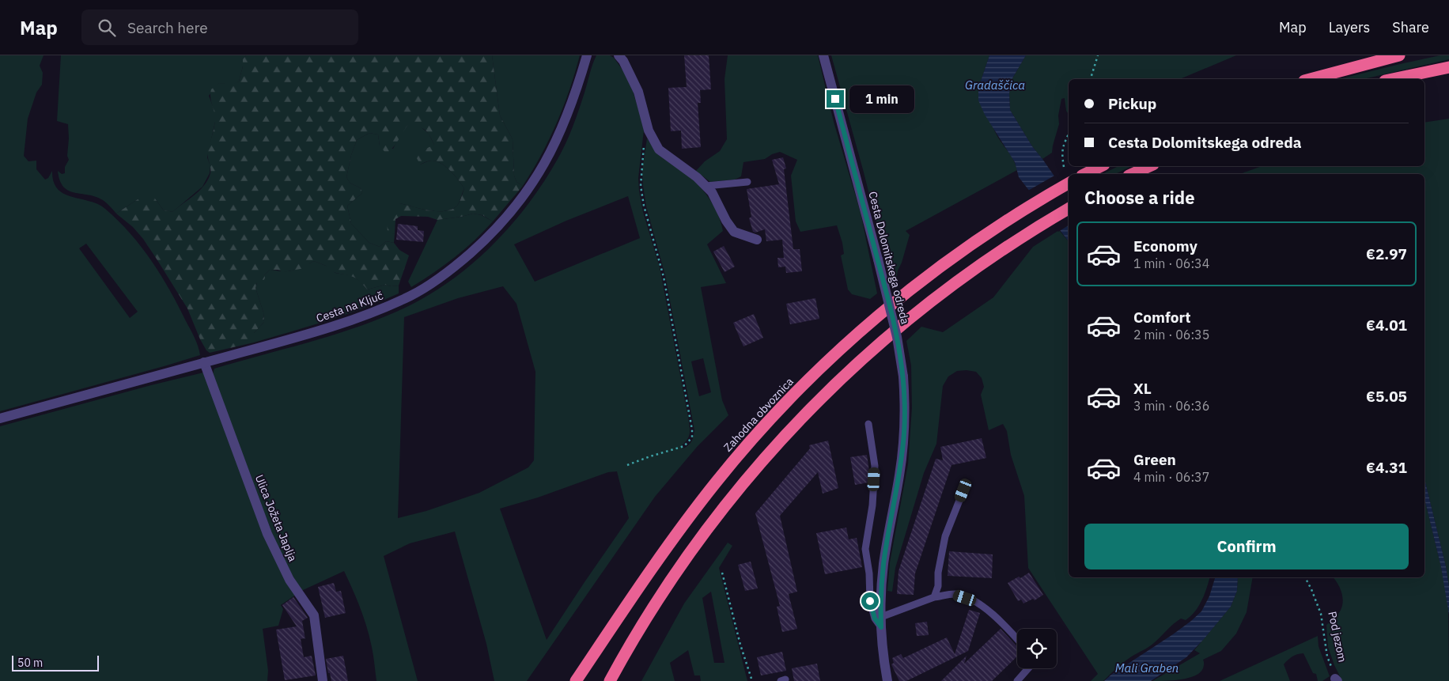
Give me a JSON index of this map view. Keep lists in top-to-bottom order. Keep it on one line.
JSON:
{"streets":{"highway":["Zahodna obvoznica"],"street":["Cesta Dolomitskega odreda","Cesta na Ključ","Ulica Jožeta Japlja"],"path":["Pod jezom"]},"crossings":[["Cesta na Ključ","Ulica Jožeta Japlja"]],"water":["Gradaščica","Mali Graben"],"scale_bar":"50 m","page":{"header":"Map","search":"Search here","nav":["Map","Layers","Share"],"banner":["Pickup","Cesta Dolomitskega odreda"],"bubble":"1 min","heading":"Choose a ride","list":[{"name":"Economy","note":"1 min · 06:34","value":"€2.97"},{"name":"Comfort","note":"2 min · 06:35","value":"€4.01"},{"name":"XL","note":"3 min · 06:36","value":"€5.05"},{"name":"Green","note":"4 min · 06:37","value":"€4.31"}],"buttons":"Confirm","scale":"50 m"}}
